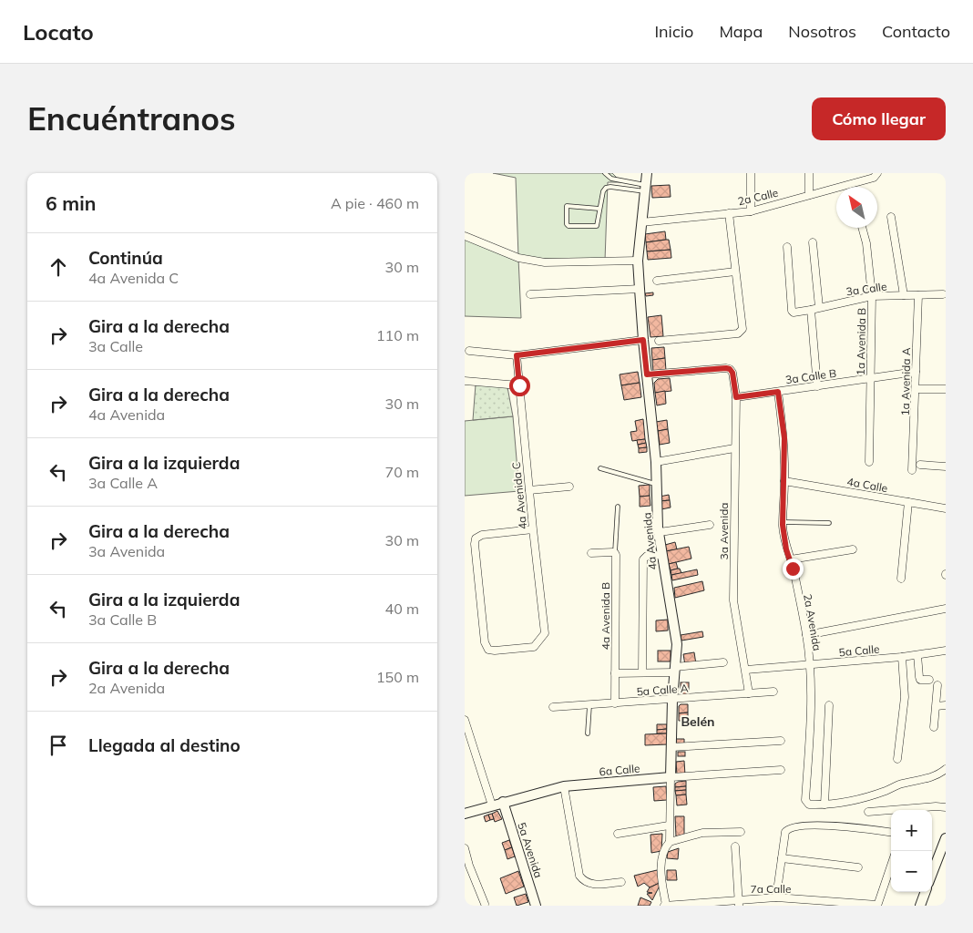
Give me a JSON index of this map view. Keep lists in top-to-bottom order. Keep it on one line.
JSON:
{"streets":{"street":["2a Calle","3a Calle","1a Avenida B","3a Calle B","1a Avenida A","4a Calle","4a Avenida C","3a Avenida","4a Avenida","4a Avenida B","2a Avenida","5a Calle","5a Calle A","6a Calle","5a Avenida","7a Calle"]},"crossings":[["2a Calle","4a Avenida"],["3a Calle","1a Avenida B"],["3a Calle","1a Avenida A"],["1a Avenida B","3a Calle B"],["3a Calle B","1a Avenida A"],["3a Calle B","3a Avenida"],["3a Calle B","2a Avenida"],["4a Calle","2a Avenida"],["3a Avenida","4a Avenida"],["3a Avenida","5a Calle"],["3a Avenida","5a Calle A"],["4a Avenida","5a Calle A"],["4a Avenida","6a Calle"],["4a Avenida","7a Calle"],["4a Avenida B","5a Calle A"],["2a Avenida","5a Calle"],["6a Calle","5a Avenida"]],"districts":["Belén"],"north":"top left","page":{"header":"Locato","nav":["Inicio","Mapa","Nosotros","Contacto"],"buttons":"Cómo llegar","title":"Encuéntranos","heading":["6 min","A pie · 460 m"],"list":[["Continúa","4a Avenida C","30 m"],["Gira a la derecha","3a Calle","110 m"],["Gira a la derecha","4a Avenida","30 m"],["Gira a la izquierda","3a Calle A","70 m"],["Gira a la derecha","3a Avenida","30 m"],["Gira a la izquierda","3a Calle B","40 m"],["Gira a la derecha","2a Avenida","150 m"],"Llegada al destino"],"map_buttons":["+","−"]}}
